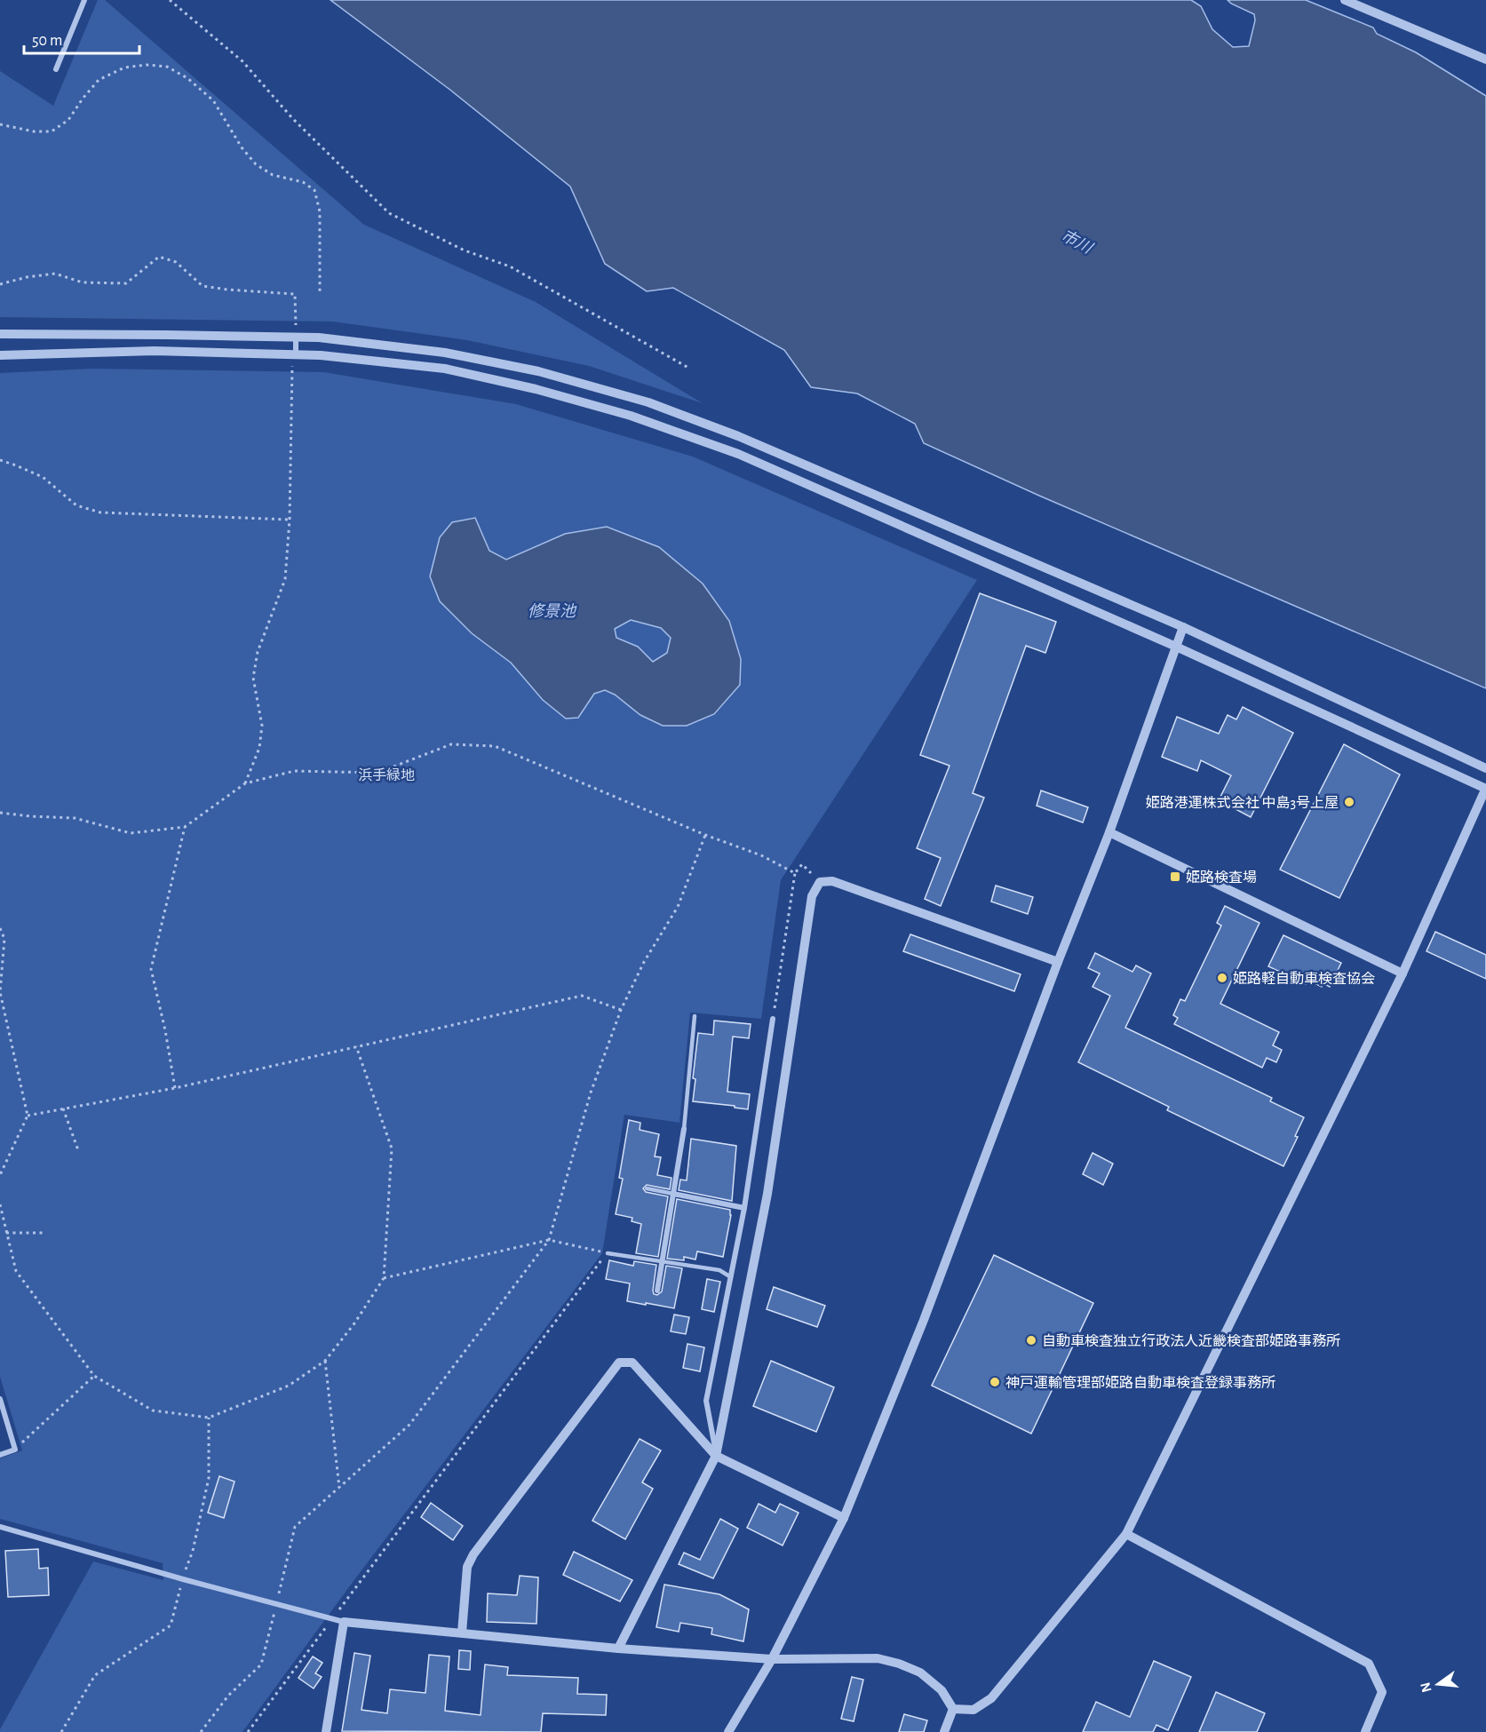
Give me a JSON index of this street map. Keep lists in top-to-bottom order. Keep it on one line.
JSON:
{"water":["市川","修景池"],"parks":["浜手緑地"],"places":{"other":["姫路港運株式会社 中島3号上屋","姫路軽自動車検査協会","自動車検査独立行政法人近畿検査部姫路事務所","神戸運輸管理部姫路自動車検査登録事務所"],"transit":["姫路検査場"]},"scale_bar":"50 m","north":"left"}
